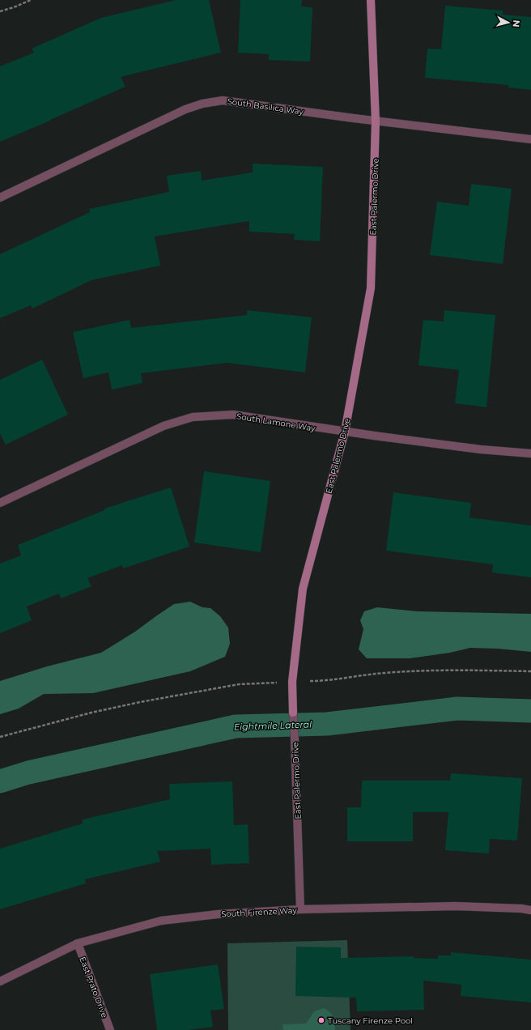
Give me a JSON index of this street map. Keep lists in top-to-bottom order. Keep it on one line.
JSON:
{"streets":{"street":["South Basilica Way","East Palermo Drive","South Lamone Way","South Firenze Way","East Prato Drive"]},"crossings":[["South Basilica Way","East Palermo Drive"],["East Palermo Drive","South Lamone Way"],["East Palermo Drive","South Firenze Way"],["South Firenze Way","East Prato Drive"]],"water":["Eightmile Lateral"],"places":["Tuscany Firenze Pool"],"north":"right"}
